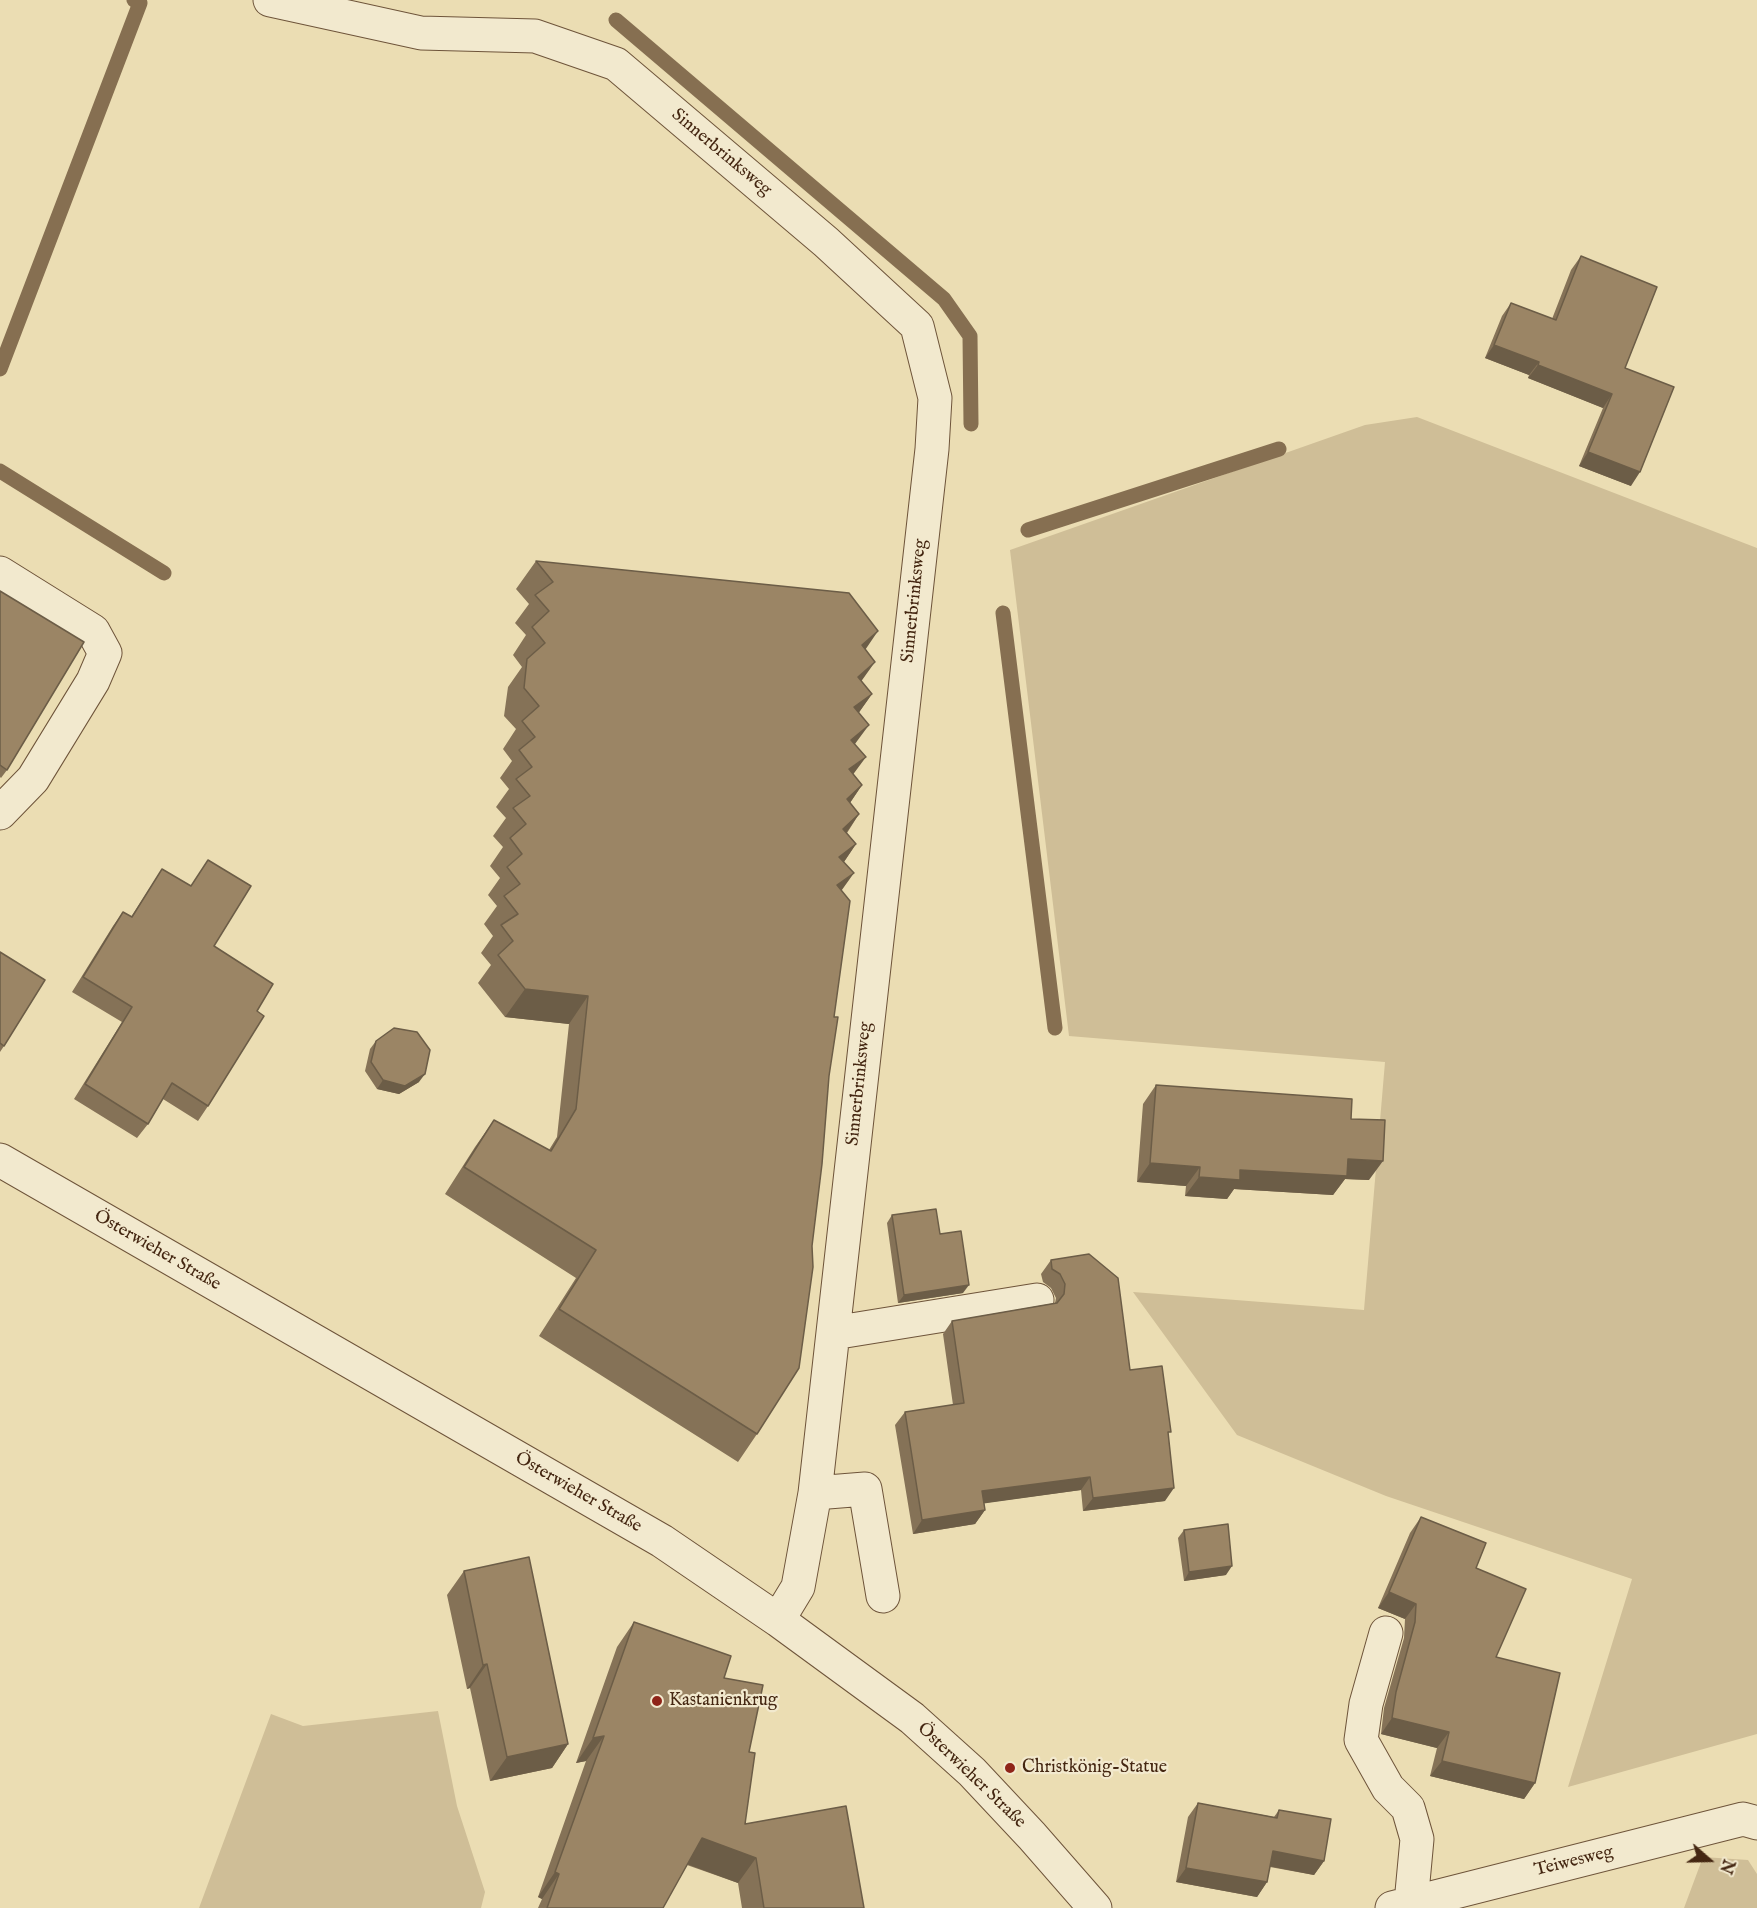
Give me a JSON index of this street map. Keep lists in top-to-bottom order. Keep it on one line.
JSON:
{"streets":{"street":["Sinnerbrinksweg","Österwieher Straße","Teiwesweg"]},"crossings":[["Sinnerbrinksweg","Österwieher Straße"]],"places":["Kastanienkrug","Christkönig-Statue"],"north":"right"}
